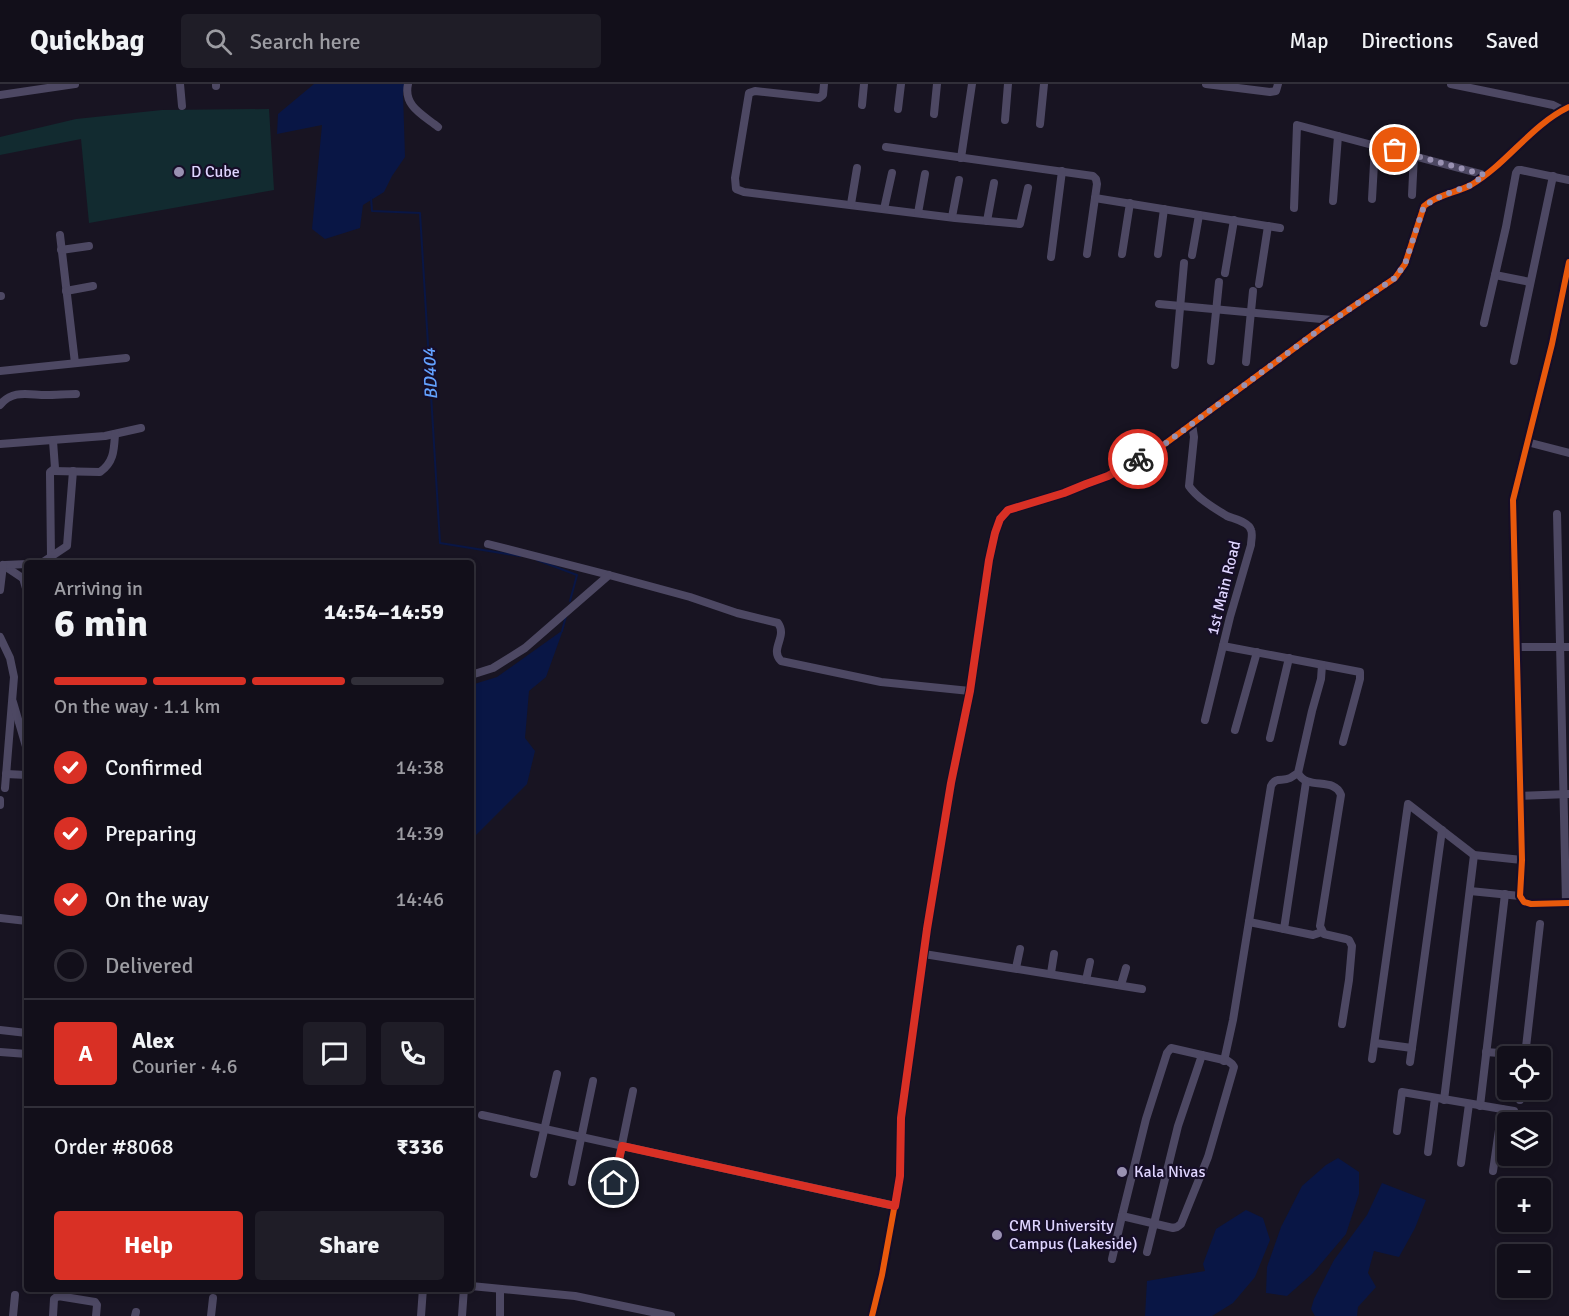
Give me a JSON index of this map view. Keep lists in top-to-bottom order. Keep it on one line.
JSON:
{"streets":{"street":["1st Main Road"]},"water":["BD404"],"places":["D Cube","Kala Nivas","CMR University Campus (Lakeside)"],"page":{"header":"Quickbag","search":"Search here","nav":["Map","Directions","Saved"],"heading":["6 min","Arriving in","14:54–14:59"],"panel":["Alex","Courier · 4.6","Order #8068","₹336"],"bar":"On the way · 1.1 km","list":[["Confirmed","14:38"],["Preparing","14:39"],["On the way","14:46"],"Delivered"],"round":"A","map_buttons":["+","−"],"buttons":["Help","Share"]}}
